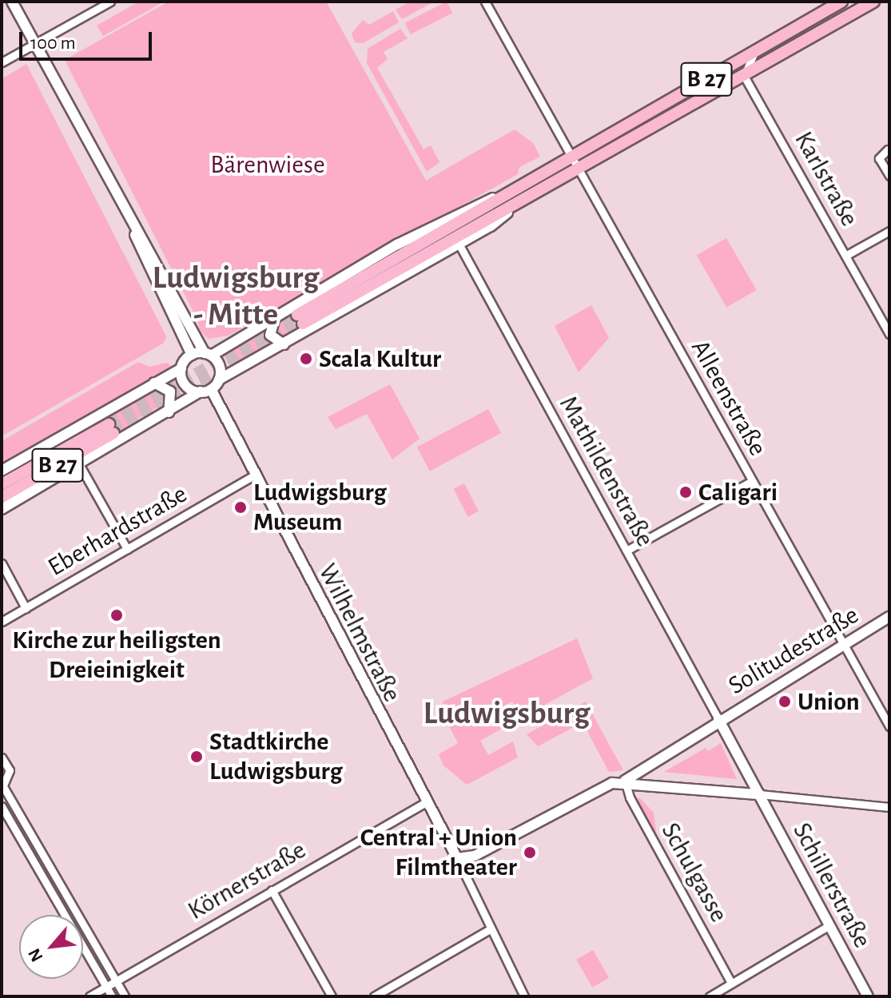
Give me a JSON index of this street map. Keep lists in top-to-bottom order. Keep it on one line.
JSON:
{"streets":{"main road":["B 27","Wilhelmstraße","Solitudestraße","Schillerstraße"],"street":["Karlstraße","Alleenstraße","Mathildenstraße","Eberhardstraße","Schulgasse","Körnerstraße"]},"crossings":[["B 27","Karlstraße"],["B 27","Alleenstraße"],["Alleenstraße","Solitudestraße"],["Mathildenstraße","Solitudestraße"],["Mathildenstraße","Schillerstraße"],["Eberhardstraße","Wilhelmstraße"],["Wilhelmstraße","Körnerstraße"],["Solitudestraße","Schulgasse"],["Solitudestraße","Schillerstraße"]],"districts":["Ludwigsburg - Mitte","Ludwigsburg"],"parks":["Bärenwiese"],"places":["Scala Kultur","Caligari","Ludwigsburg Museum","Kirche zur heiligsten Dreieinigkeit","Union","Stadtkirche Ludwigsburg","Central + Union Filmtheater"],"scale_bar":"100 m","north":"bottom left"}
